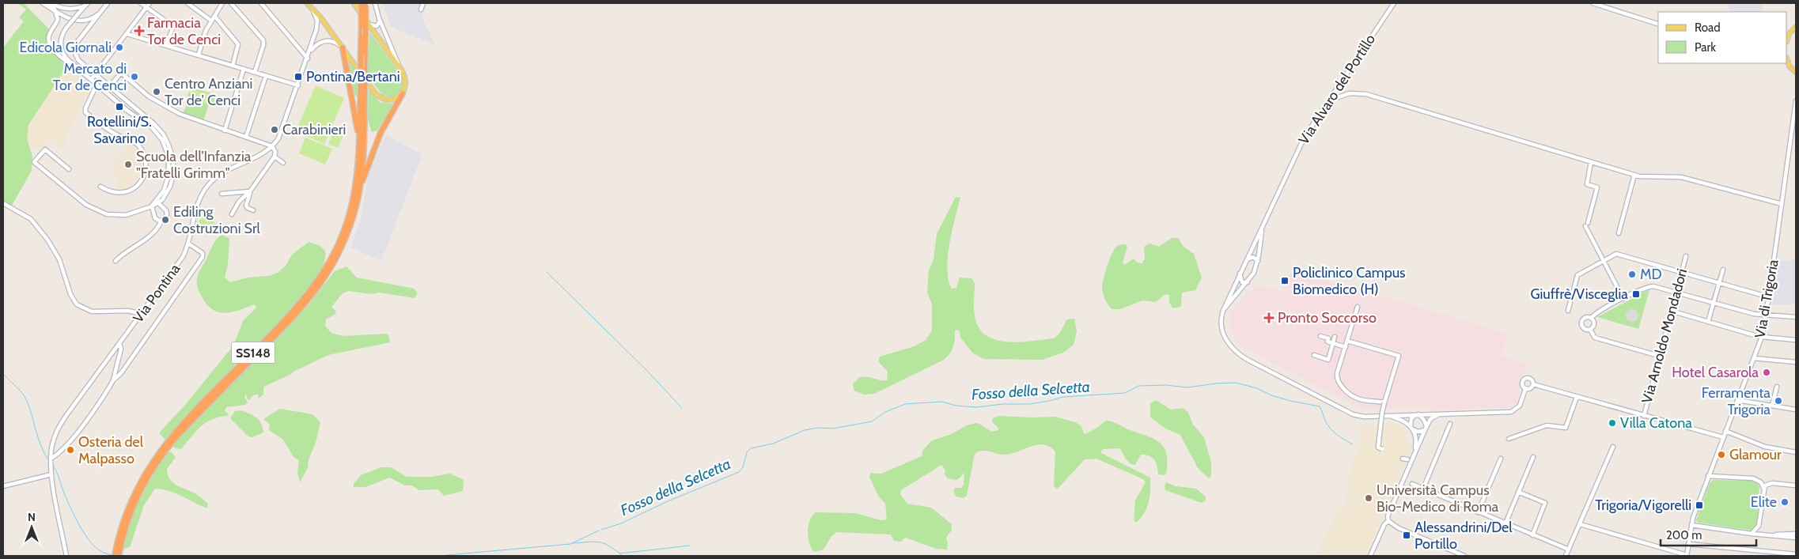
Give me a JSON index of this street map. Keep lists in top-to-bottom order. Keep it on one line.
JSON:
{"streets":{"highway":["SS148"],"street":["Via Alvaro del Portillo","Via Pontina","Via di Trigoria","Via Arnoldo Mondadori"]},"water":["Fosso della Selcetta"],"places":{"health":["Farmacia Tor de Cenci","Pronto Soccorso"],"other":["Edicola Giornali","Mercato di Tor de Cenci","Centro Anziani Tor de' Cenci","Carabinieri","Scuola dell'Infanzia \"Fratelli Grimm\"","Ediling Costruzioni Srl","MD","Hotel Casarola","Ferramenta Trigoria","Villa Catona","Osteria del Malpasso","Glamour","Università Campus Bio-Medico di Roma","Elite"],"transit":["Pontina/Bertani","Rotellini/S. Savarino","Policlinico Campus Biomedico (H)","Giuffrè/Visceglia","Trigoria/Vigorelli","Alessandrini/Del Portillo"]},"legend":["Road","Park"],"scale_bar":"200 m","north":"top"}
